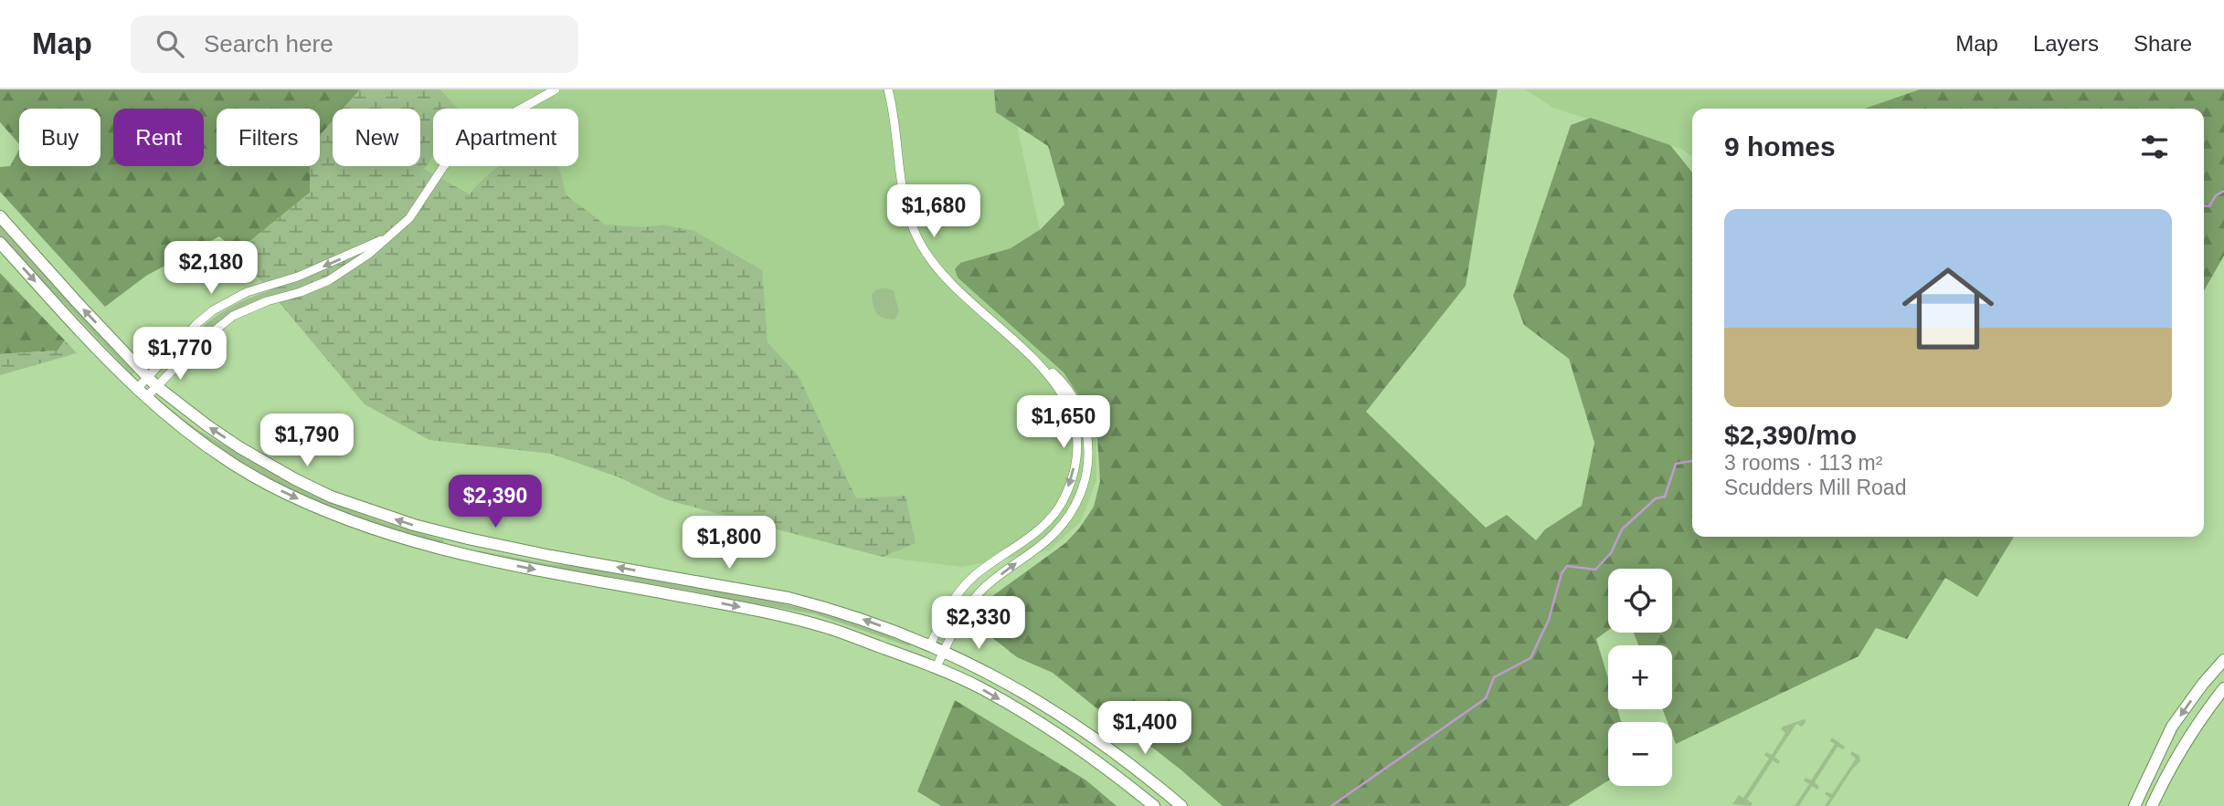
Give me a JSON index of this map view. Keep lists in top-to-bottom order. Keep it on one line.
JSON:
{"page":{"header":"Map","search":"Search here","nav":["Map","Layers","Share"],"chip":["Buy","Rent","Filters","New","Apartment"],"heading":"9 homes","price":["$1,680","$2,180","$1,770","$1,650","$1,790","$2,390","$1,800","$2,330","$1,400"],"list":[{"name":"$2,390/mo","note":"3 rooms · 113 m² · Scudders Mill Road"}],"map_buttons":["+","−"]}}
